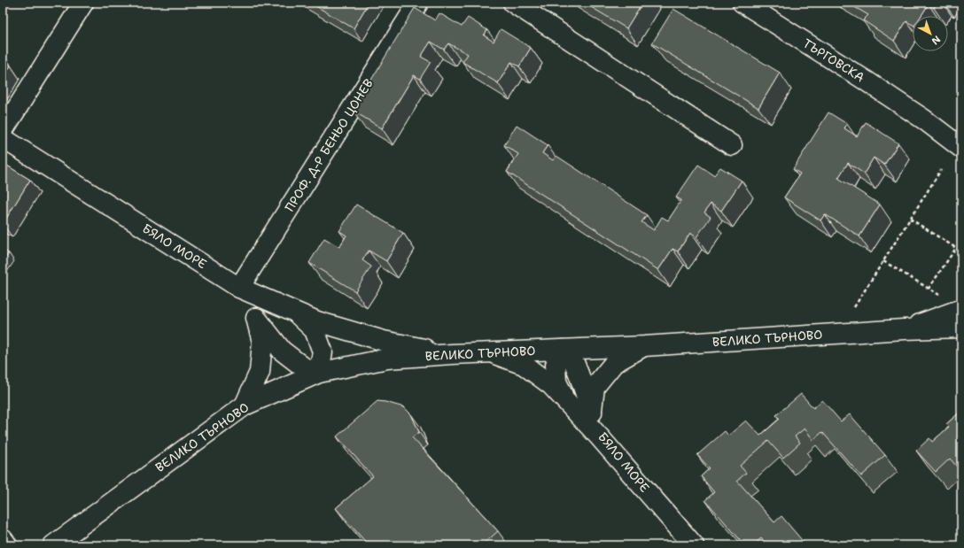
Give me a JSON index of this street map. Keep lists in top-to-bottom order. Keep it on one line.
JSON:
{"streets":{"street":["ТЪРГОВСКА","ПРОФ. Д-Р БЕНЬО ЦОНЕВ","БЯЛО МОРЕ","ВЕЛИКО ТЪРНОВО"]},"crossings":[["ПРОФ. Д-Р БЕНЬО ЦОНЕВ","БЯЛО МОРЕ"],["БЯЛО МОРЕ","ВЕЛИКО ТЪРНОВО"]],"north":"bottom right"}
